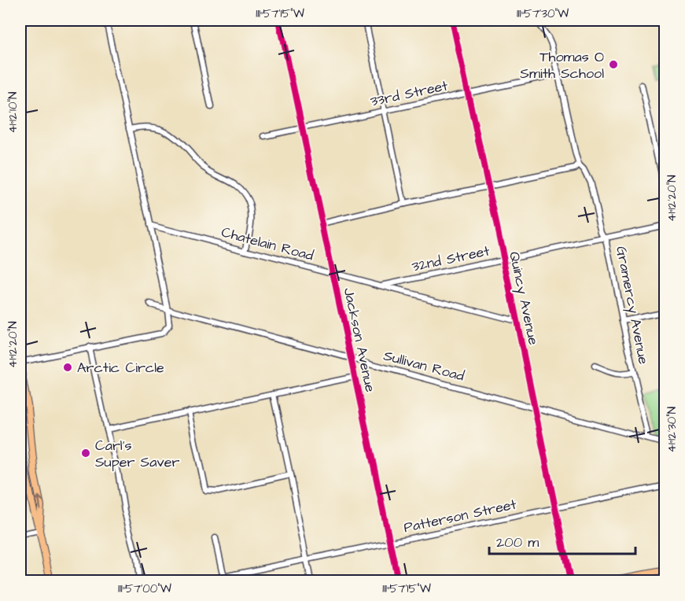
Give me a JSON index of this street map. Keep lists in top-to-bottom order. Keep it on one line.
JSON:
{"streets":{"street":["33rd Street","Chatelain Road","32nd Street","Quincy Avenue","Gramercy Avenue","Jackson Avenue","Sullivan Road","Patterson Street"]},"crossings":[["33rd Street","Quincy Avenue"],["33rd Street","Gramercy Avenue"],["33rd Street","Jackson Avenue"],["Chatelain Road","32nd Street"],["Chatelain Road","Quincy Avenue"],["Chatelain Road","Jackson Avenue"],["32nd Street","Quincy Avenue"],["32nd Street","Gramercy Avenue"],["Quincy Avenue","Sullivan Road"],["Quincy Avenue","Patterson Street"],["Gramercy Avenue","Sullivan Road"],["Jackson Avenue","Sullivan Road"],["Jackson Avenue","Patterson Street"]],"places":["Thomas O Smith School","Arctic Circle","Carl's Super Saver"],"scale_bar":"200 m","coordinates":["111°57'15\"W","111°57'30\"W","41°12'10\"N","41°12'20\"N","41°12'30\"N","111°57'00\"W"]}
